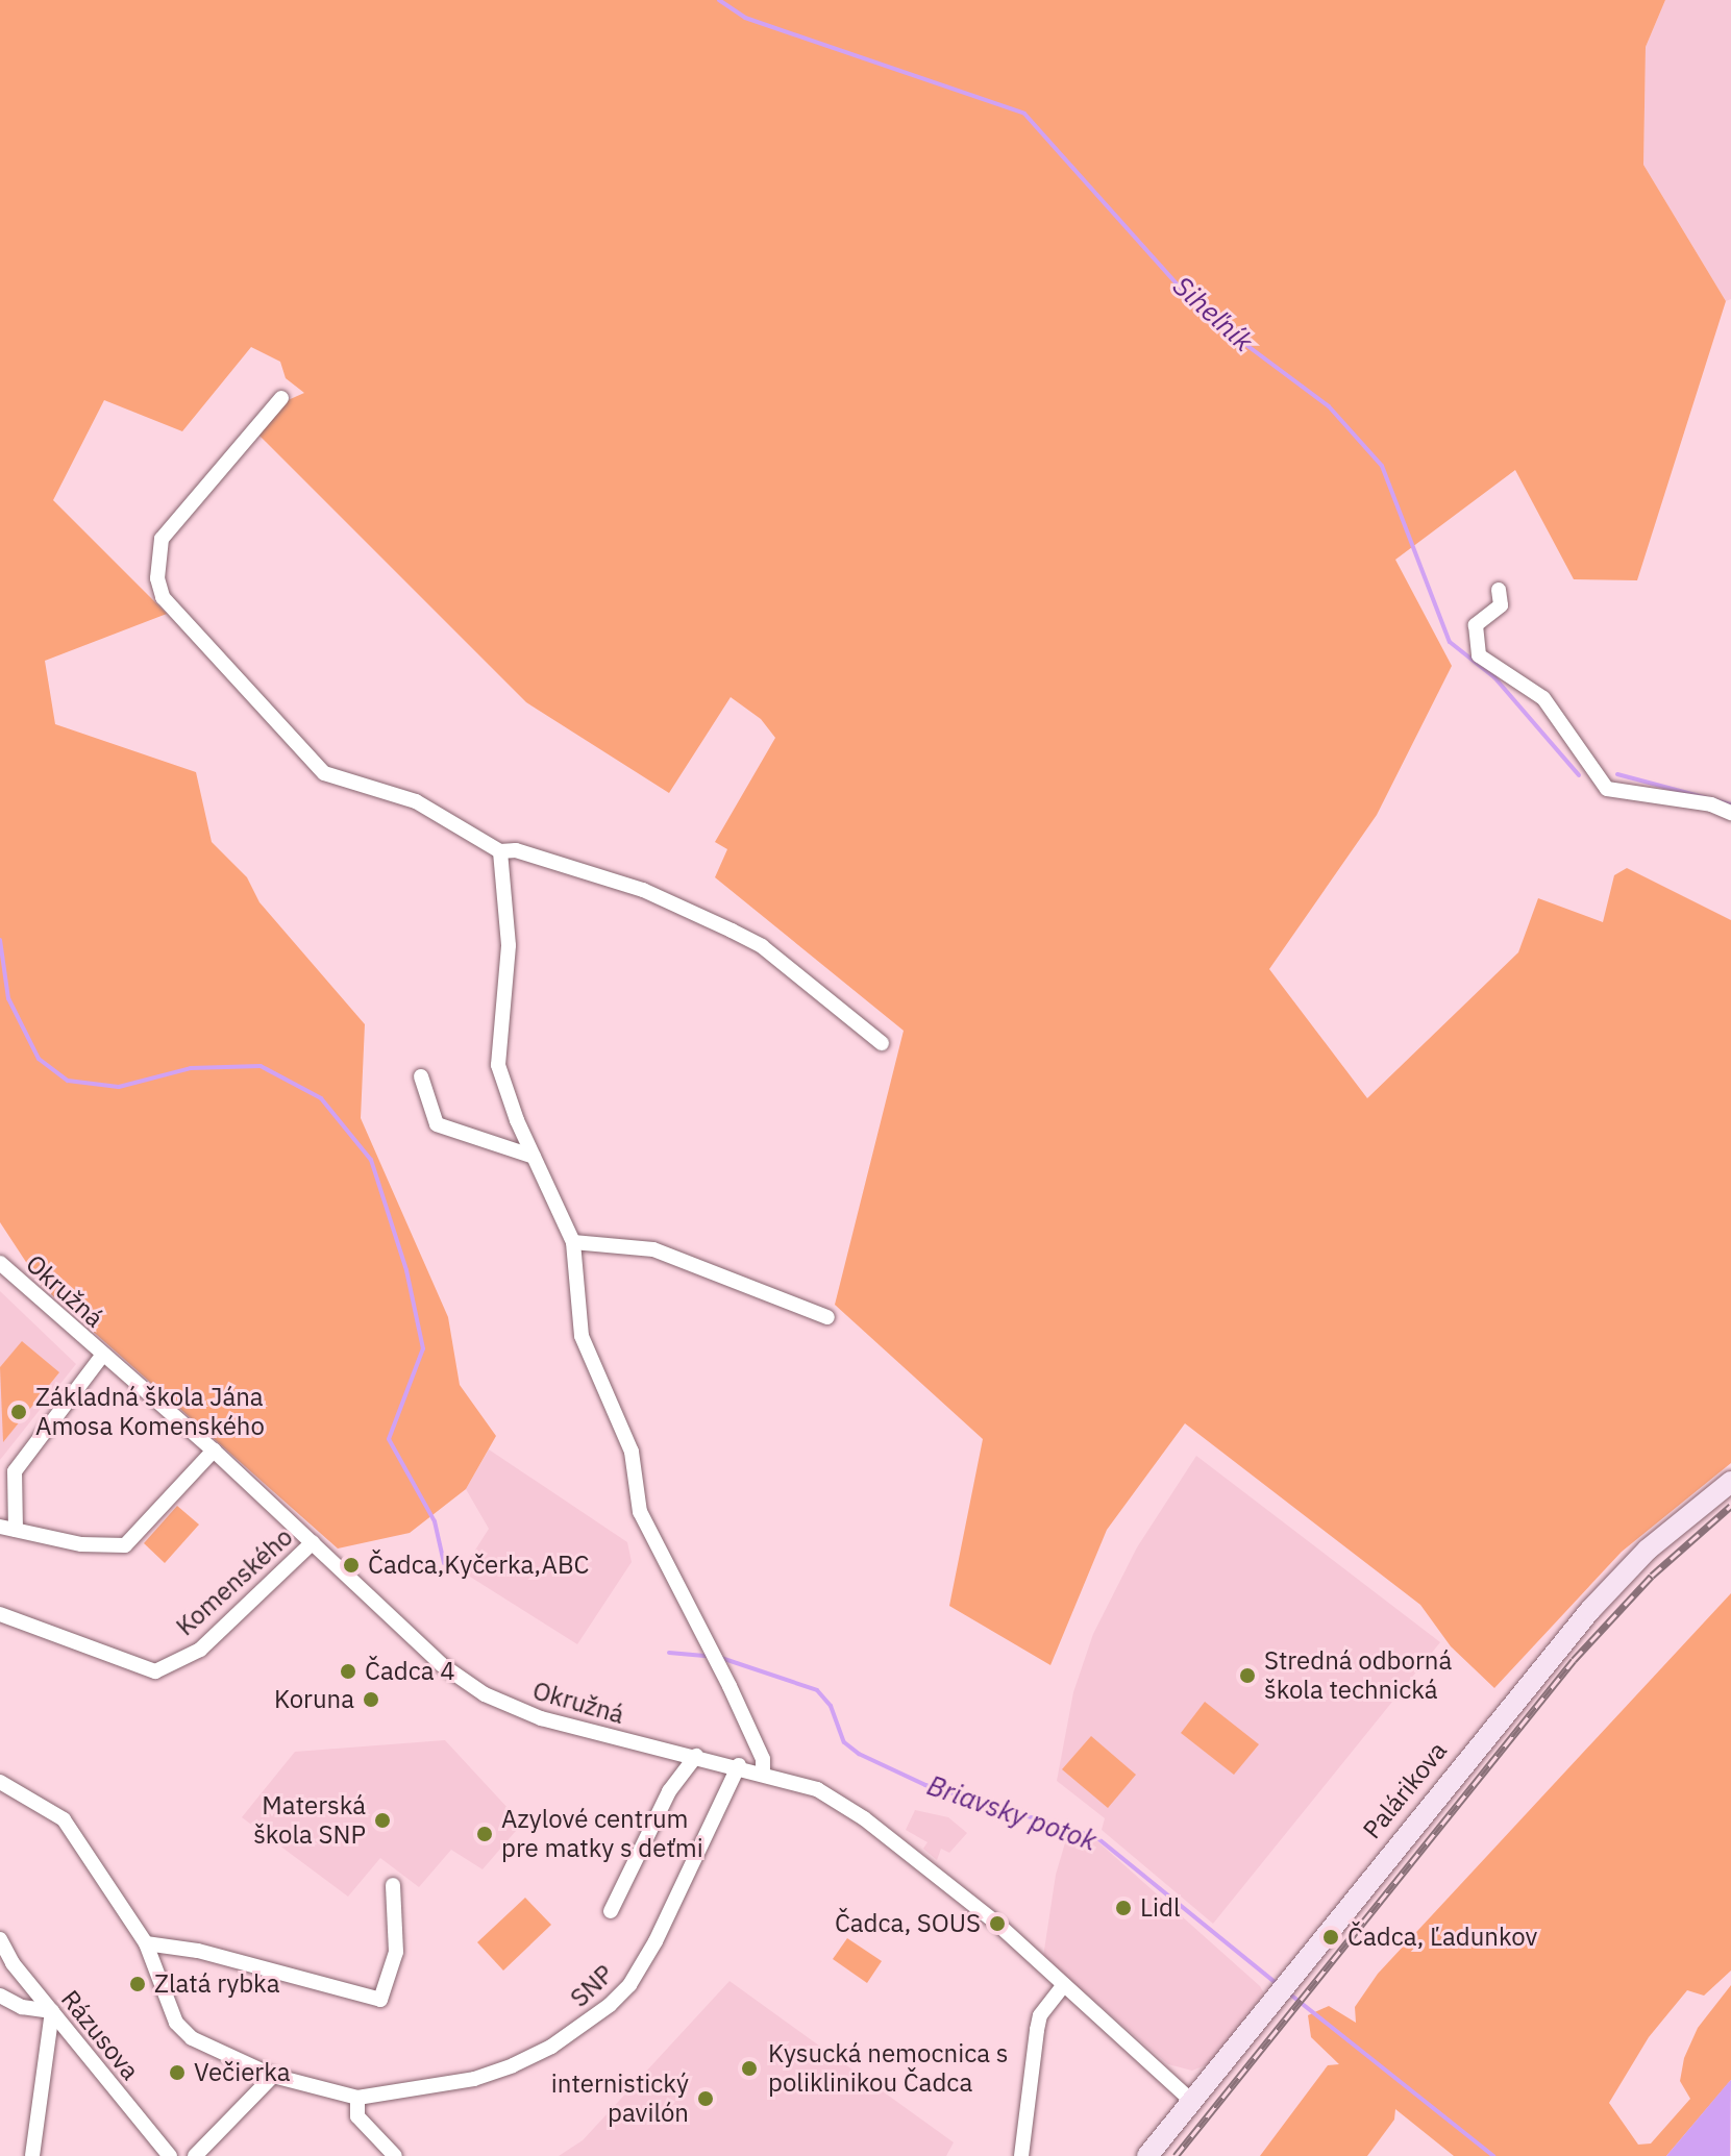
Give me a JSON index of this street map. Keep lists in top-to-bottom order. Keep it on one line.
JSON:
{"streets":{"main road":["Palárikova"],"street":["Okružná","Komenského","SNP","Rázusova"]},"crossings":[["Okružná","Komenského"],["Okružná","Palárikova"],["Okružná","SNP"]],"water":["Siheľník","Briavsky potok"],"places":["Základná škola Jána Amosa Komenského","Čadca,Kyčerka,ABC","Čadca 4","Stredná odborná škola technická","Koruna","Materská škola SNP","Azylové centrum pre matky s deťmi","Lidl","Čadca, SOUS","Čadca, Ľadunkov","Zlatá rybka","Kysucká nemocnica s poliklinikou Čadca","Večierka","internistický pavilón"]}
